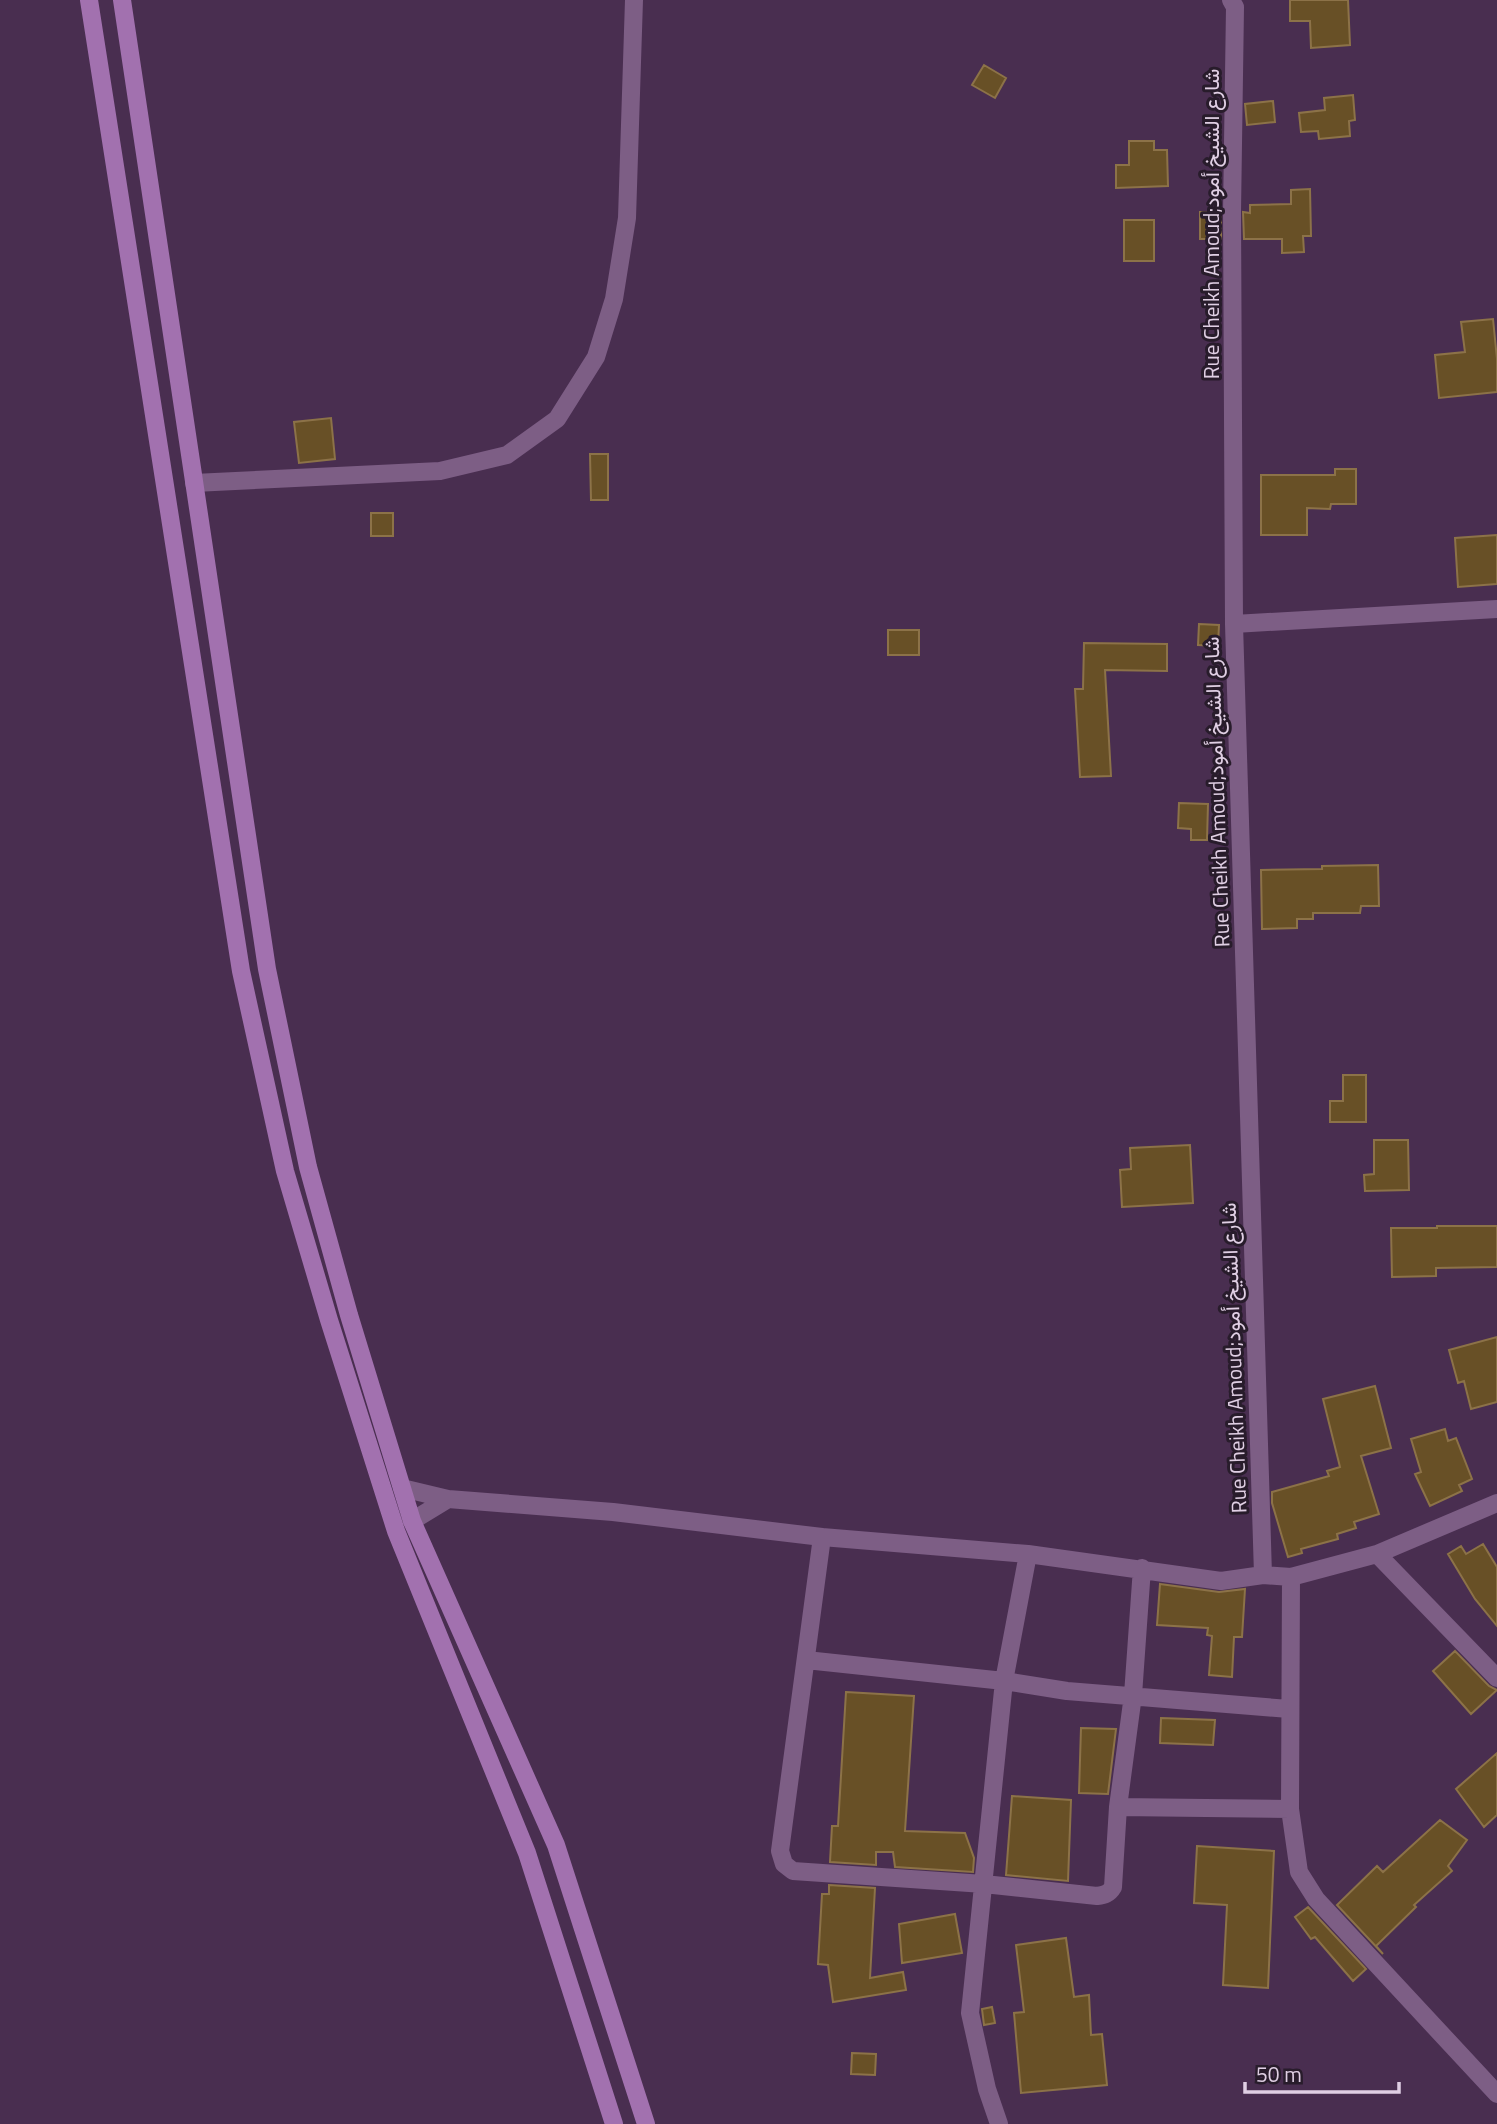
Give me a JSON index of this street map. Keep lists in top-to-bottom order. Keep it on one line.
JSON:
{"streets":{"street":["Rue Cheikh Amoud;شارع الشيخ أمود"]},"scale_bar":"50 m"}
